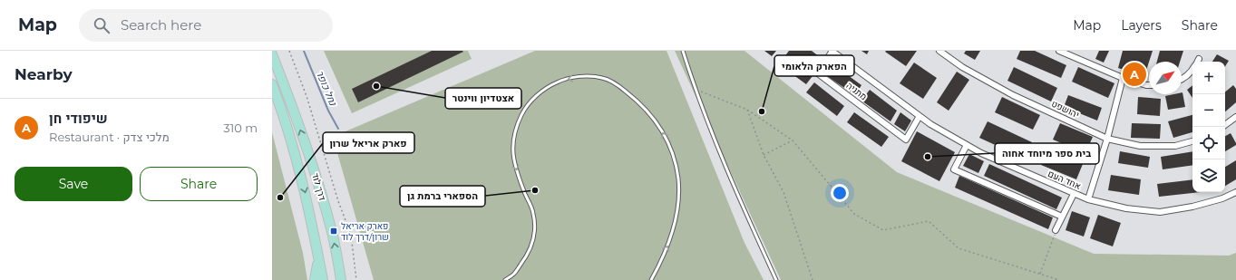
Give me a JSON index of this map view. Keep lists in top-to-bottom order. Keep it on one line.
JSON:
{"streets":{"main road":["דרך לוד"],"street":["מתניה","יהושפט","אחד העם"]},"crossings":[["מתניה","אחד העם"]],"water":["נחל כופר"],"places":{"other":["אצטדיון ווינטר","הפארק הלאומי","בית ספר מיוחד אחוה","הספארי ברמת גן","פארק אריאל שרון"],"transit":["פארק אריאל שרון/דרך לוד"]},"north":"top right","page":{"header":"Map","search":"Search here","nav":["Map","Layers","Share"],"heading":"Nearby","pins":"A","map_buttons":["+","−"],"list":[{"mark":"A","name":"שיפודי חן","note":"Restaurant · מלכי צדק","value":"310 m"}],"buttons":["Save","Share"]}}
